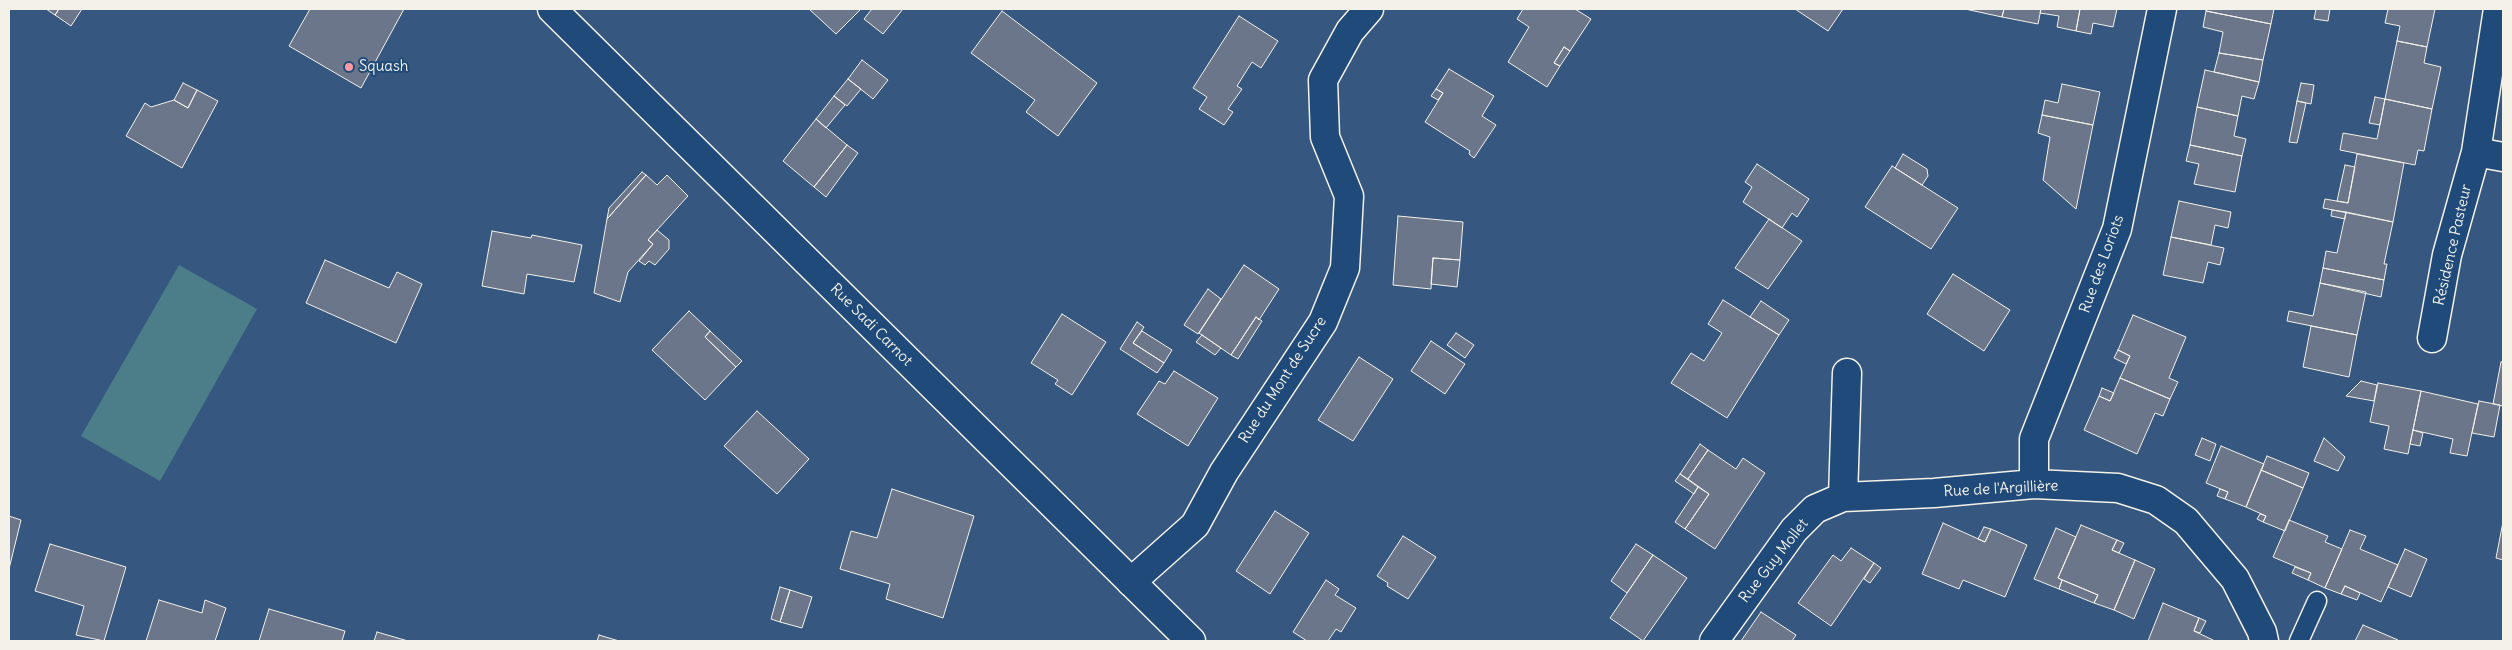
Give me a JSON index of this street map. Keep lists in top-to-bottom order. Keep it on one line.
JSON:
{"streets":{"street":["Résidence Pasteur","Rue des Loriots","Rue Sadi Carnot","Rue du Mont de Sucre","Rue de l'Argillière","Rue Guy Mollet"]},"crossings":[["Rue des Loriots","Rue de l'Argillière"],["Rue Sadi Carnot","Rue du Mont de Sucre"],["Rue de l'Argillière","Rue Guy Mollet"]],"places":["Squash"]}
